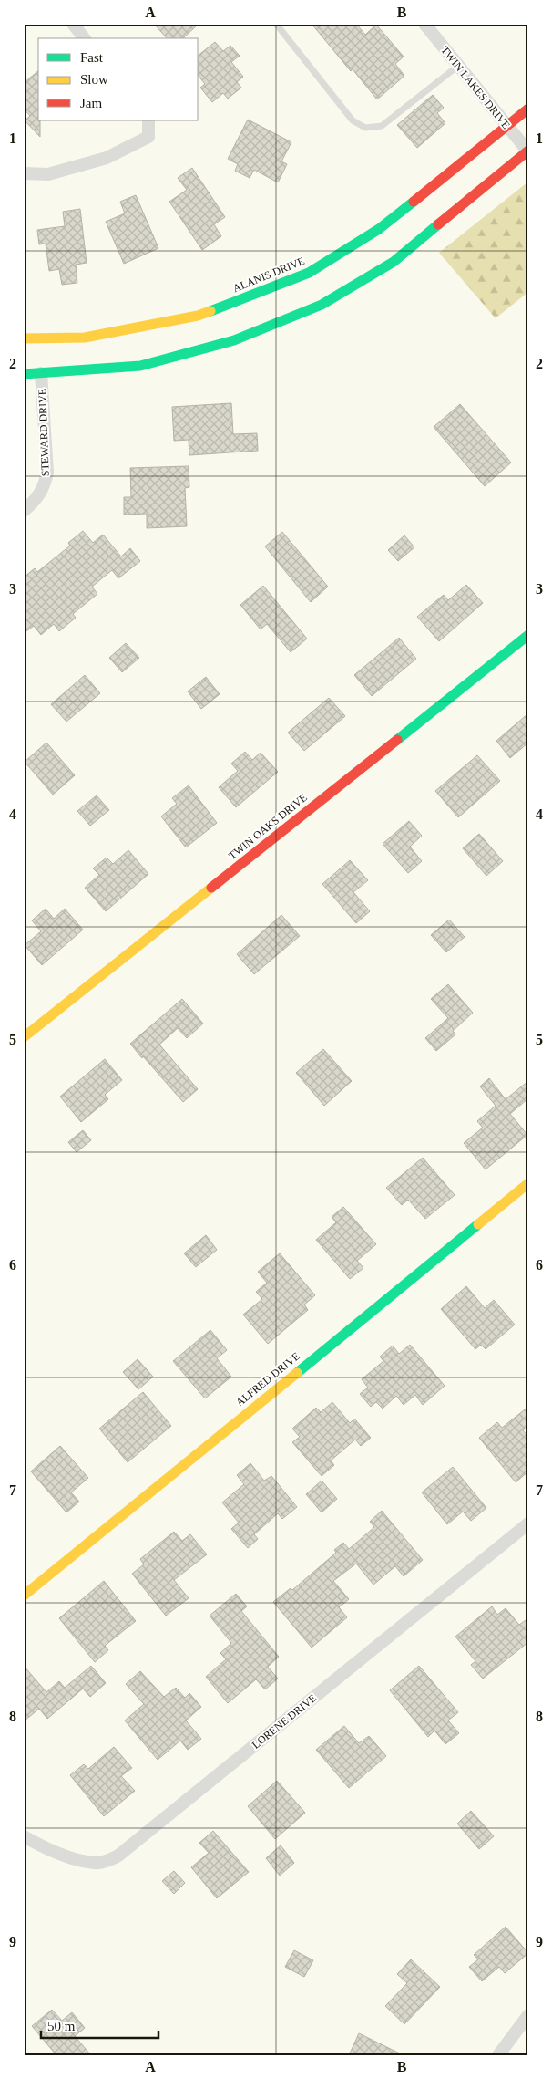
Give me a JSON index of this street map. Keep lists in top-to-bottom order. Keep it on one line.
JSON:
{"streets":{"street":["TWIN LAKES DRIVE","ALANIS DRIVE","STEWARD DRIVE","TWIN OAKS DRIVE","ALFRED DRIVE","LORENE DRIVE"]},"crossings":[["TWIN LAKES DRIVE","ALANIS DRIVE"]],"legend":["Fast","Slow","Jam"],"scale_bar":"50 m","grid":{"columns":["A","B"],"rows":["1","2","3","4","5","6","7","8","9"]}}
